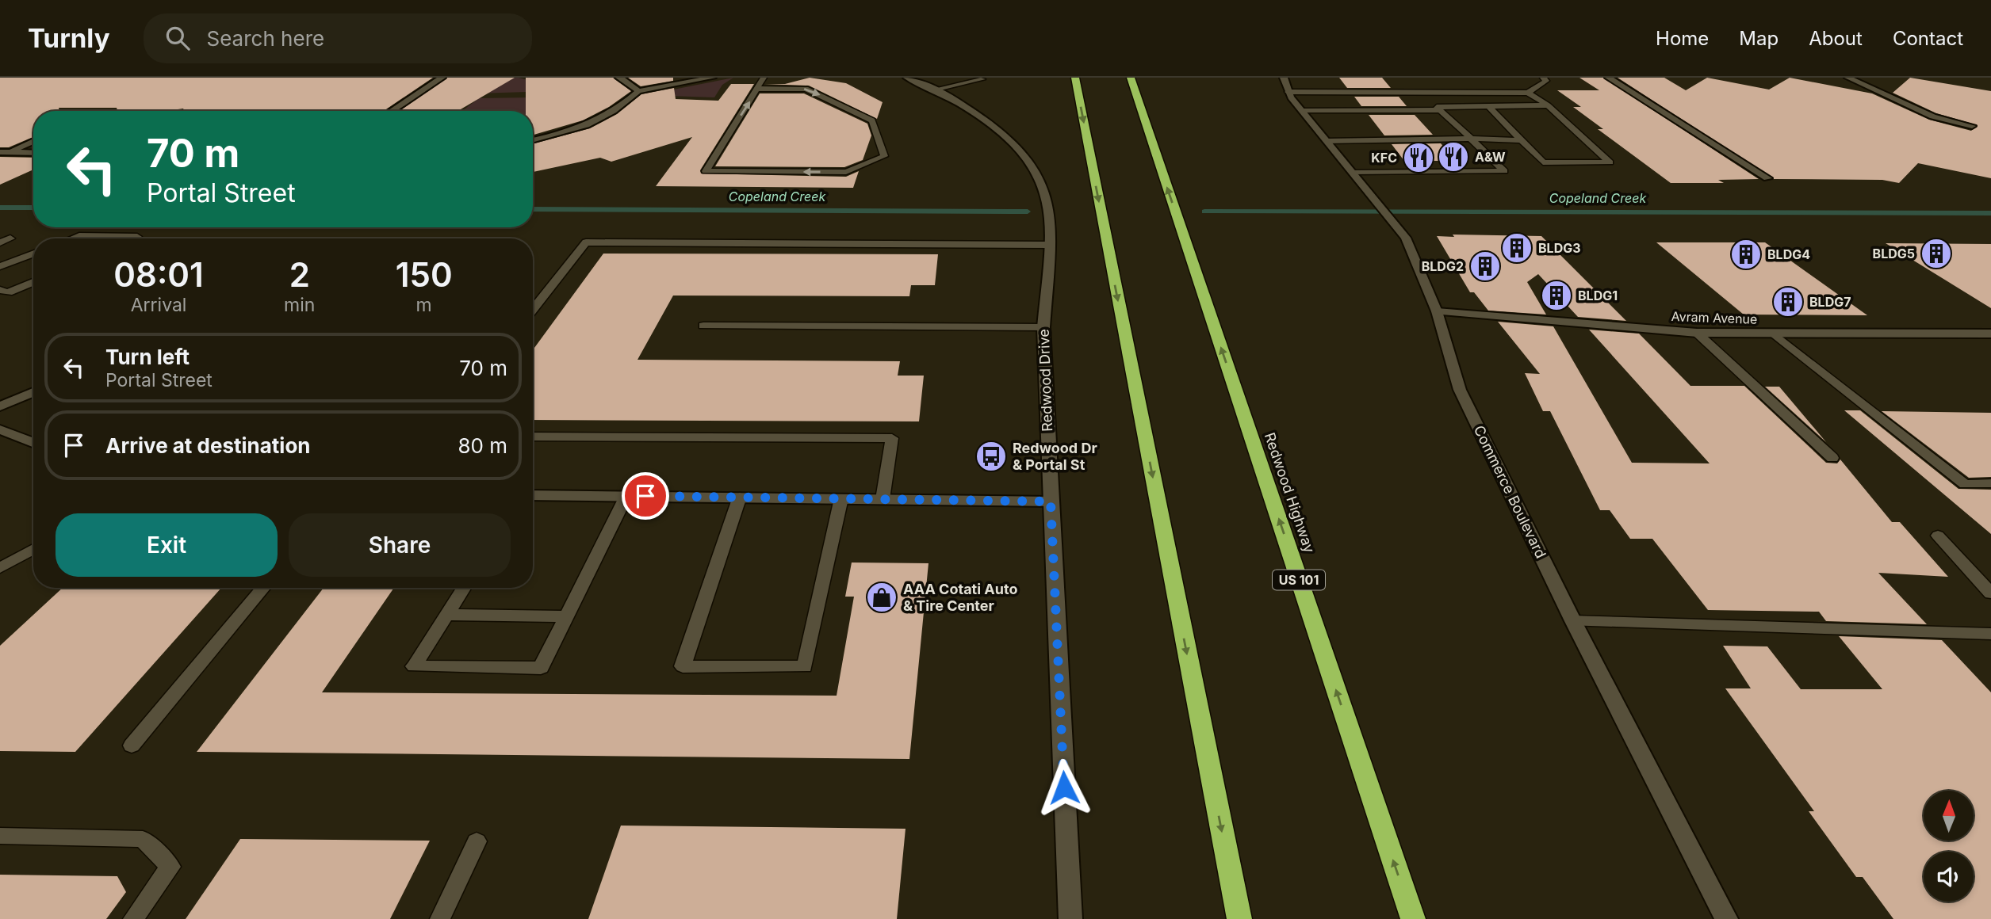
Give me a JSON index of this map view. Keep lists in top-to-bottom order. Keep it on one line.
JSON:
{"streets":{"highway":["Redwood Highway","US 101"],"street":["Avram Avenue","Redwood Drive","Commerce Boulevard"]},"crossings":[["Avram Avenue","Commerce Boulevard"]],"water":["Copeland Creek"],"places":{"restaurant":["A&W","KFC"],"building":["BLDG3","BLDG5","BLDG4","BLDG2","BLDG1","BLDG7"],"bus stop":["Redwood Dr & Portal St"],"shop":["AAA Cotati Auto & Tire Center"]},"north":"top","page":{"header":"Turnly","search":"Search here","nav":["Home","Map","About","Contact"],"turn":["70 m","Portal Street"],"eta":["08:01","Arrival","2","min","150","m"],"list":[{"name":"Turn left","note":"Portal Street","value":"70 m"},{"name":"Arrive at destination","value":"80 m"}],"buttons":["Exit","Share"]}}
